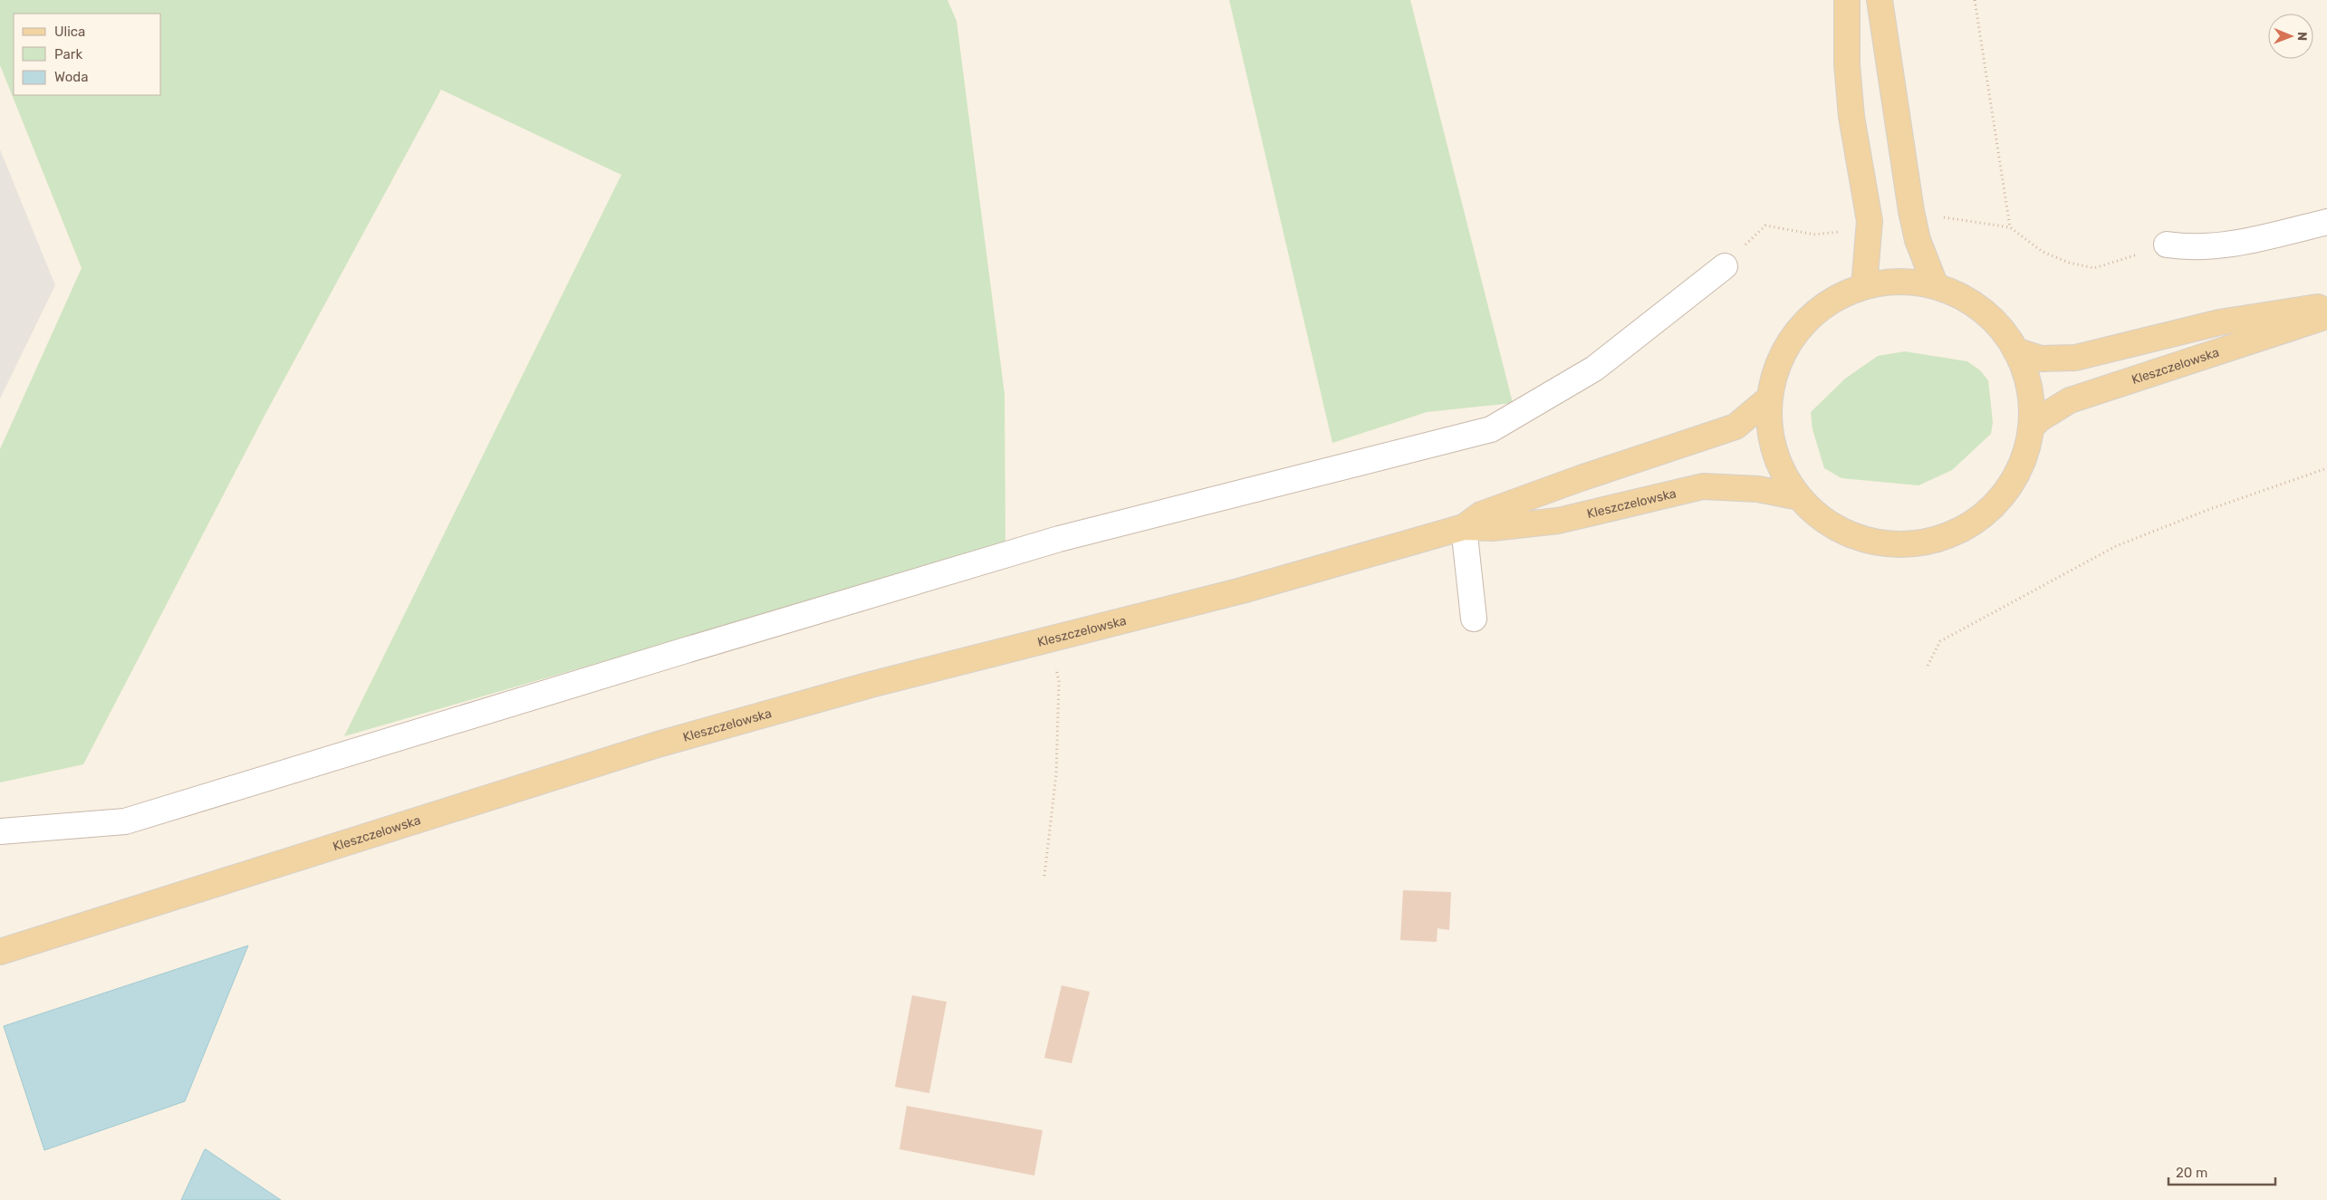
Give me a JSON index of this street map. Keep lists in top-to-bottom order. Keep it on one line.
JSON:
{"streets":{"main road":["Kleszczelowska"]},"legend":["Ulica","Park","Woda"],"scale_bar":"20 m","north":"right"}
